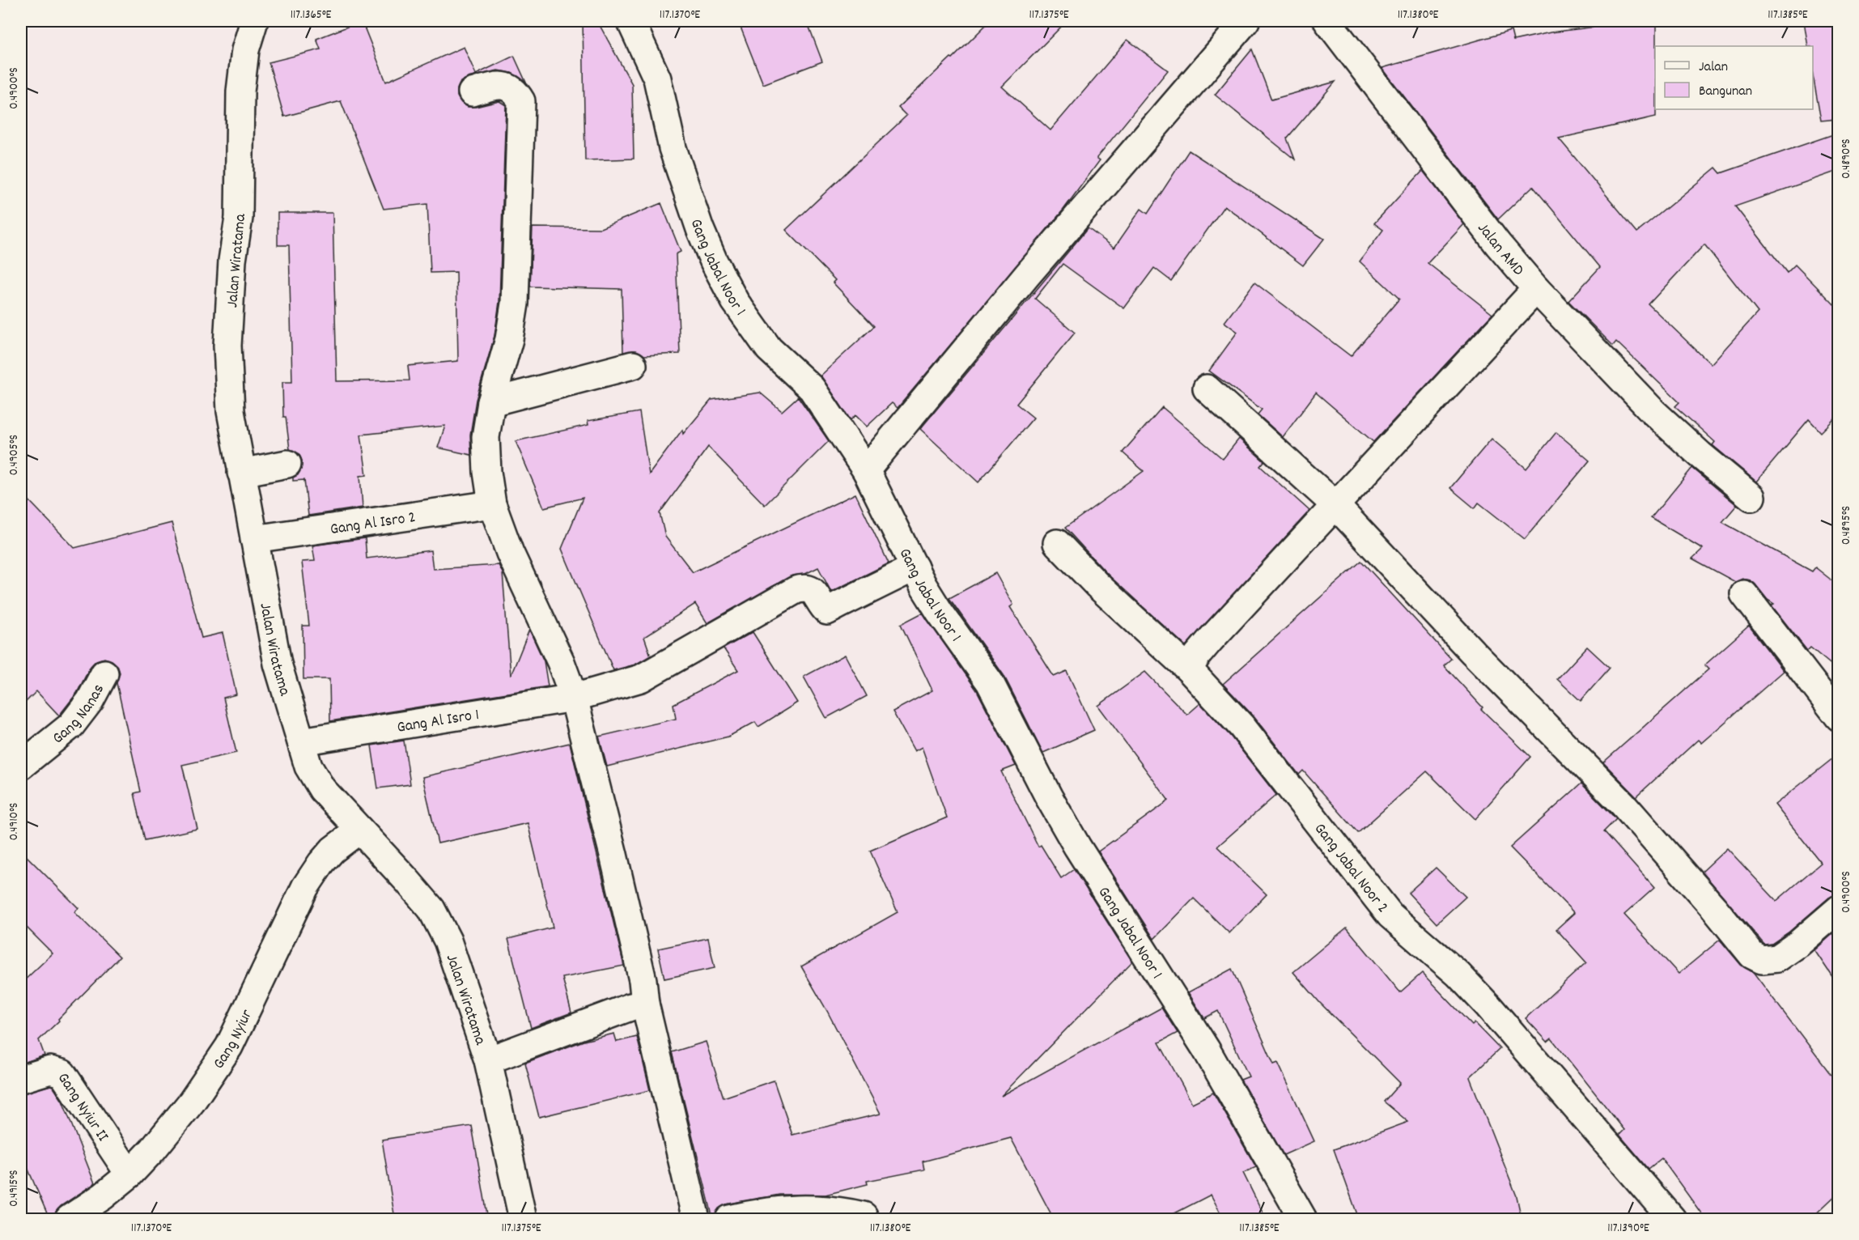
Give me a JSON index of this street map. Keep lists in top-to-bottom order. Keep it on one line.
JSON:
{"streets":{"street":["Jalan AMD","Jalan Wiratama","Gang Jabal Noor 1","Gang Al Isro 2","Gang Nanas","Gang Al Isro 1","Gang Jabal Noor 2","Gang Nyiur","Gang Nyiur II"]},"crossings":[["Jalan Wiratama","Gang Al Isro 2"],["Jalan Wiratama","Gang Al Isro 1"],["Jalan Wiratama","Gang Nyiur"],["Gang Jabal Noor 1","Gang Al Isro 1"],["Gang Nyiur","Gang Nyiur II"]],"legend":["Jalan","Bangunan"],"coordinates":["117.1365°E","117.1370°E","117.1375°E","117.1380°E","117.1385°E","0.4900°S","0.4890°S","0.4905°S","0.4895°S","0.4910°S","0.4915°S","117.1390°E"]}
